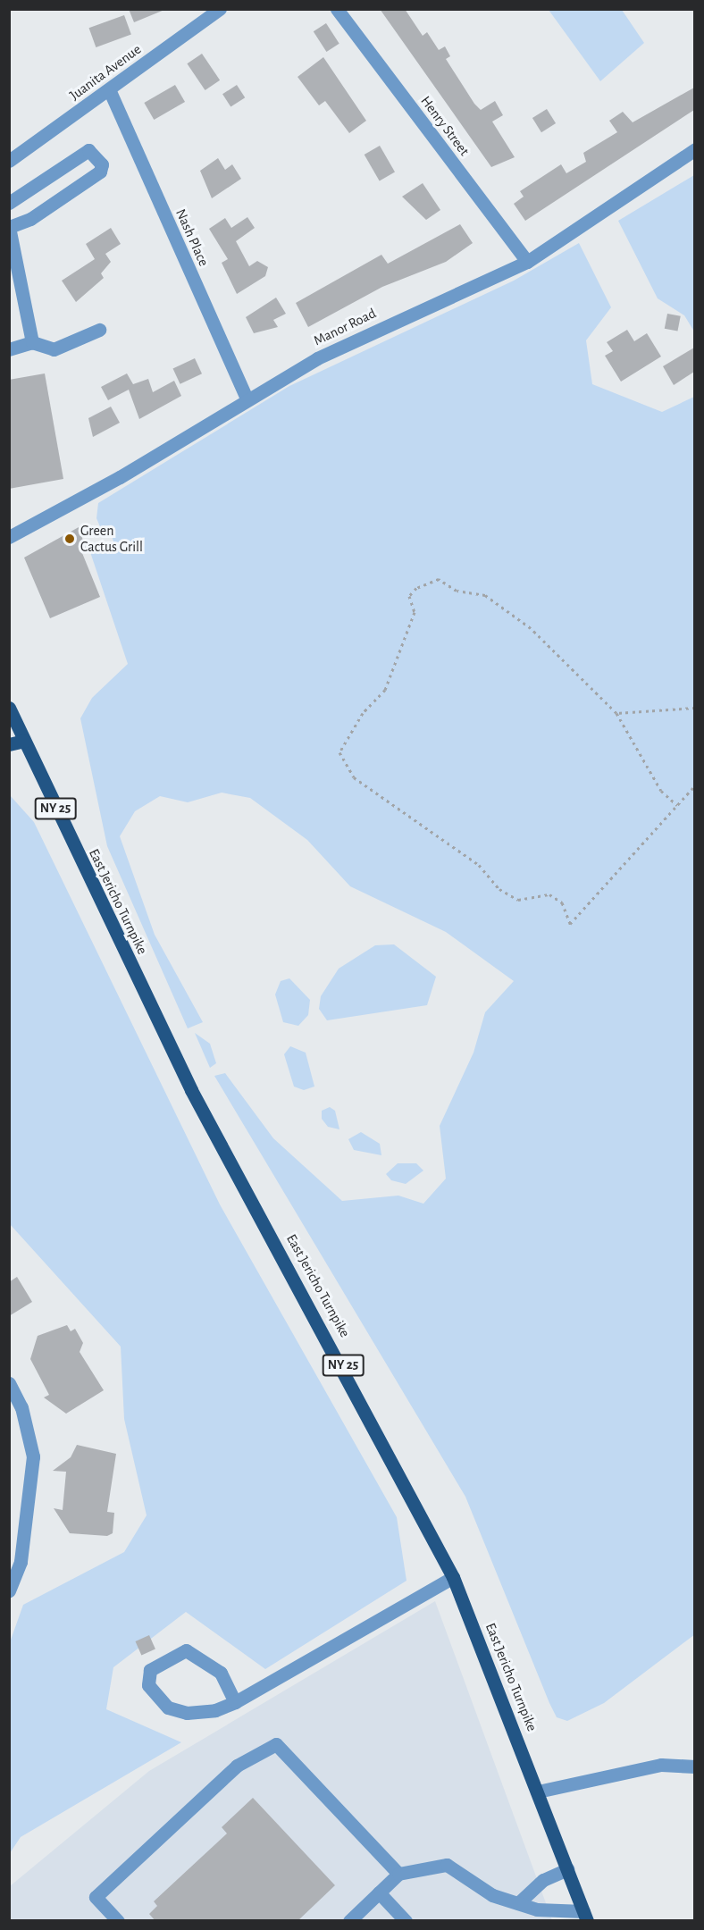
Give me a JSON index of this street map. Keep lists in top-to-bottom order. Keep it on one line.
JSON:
{"streets":{"main road":["NY 25","East Jericho Turnpike"],"street":["Juanita Avenue","Henry Street","Nash Place","Manor Road"]},"crossings":[["Juanita Avenue","Nash Place"],["Henry Street","Manor Road"],["Nash Place","Manor Road"]],"places":["Green Cactus Grill"]}
